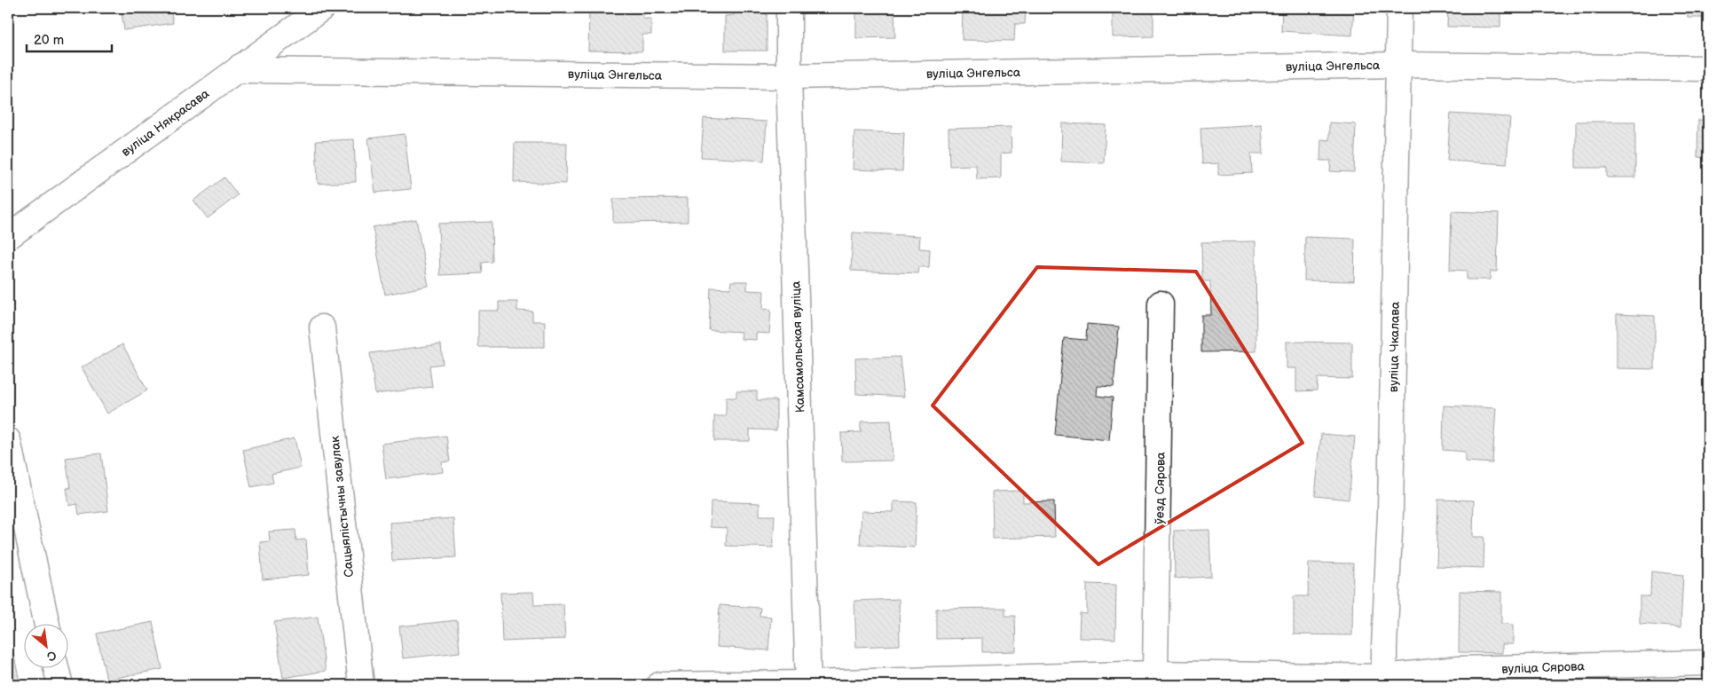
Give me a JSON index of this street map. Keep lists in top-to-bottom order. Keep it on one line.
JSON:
{"streets":{"street":["вуліца Энгельса","вуліца Някрасава","Камсамольская вуліца","вуліца Чкалава","ўезд Сярова","Сацыялістычны завулак","вуліца Сярова"]},"crossings":[["вуліца Энгельса","вуліца Някрасава"],["вуліца Энгельса","Камсамольская вуліца"],["вуліца Энгельса","вуліца Чкалава"],["Камсамольская вуліца","вуліца Сярова"],["вуліца Чкалава","вуліца Сярова"],["ўезд Сярова","вуліца Сярова"]],"scale_bar":"20 m","north":"bottom right"}
